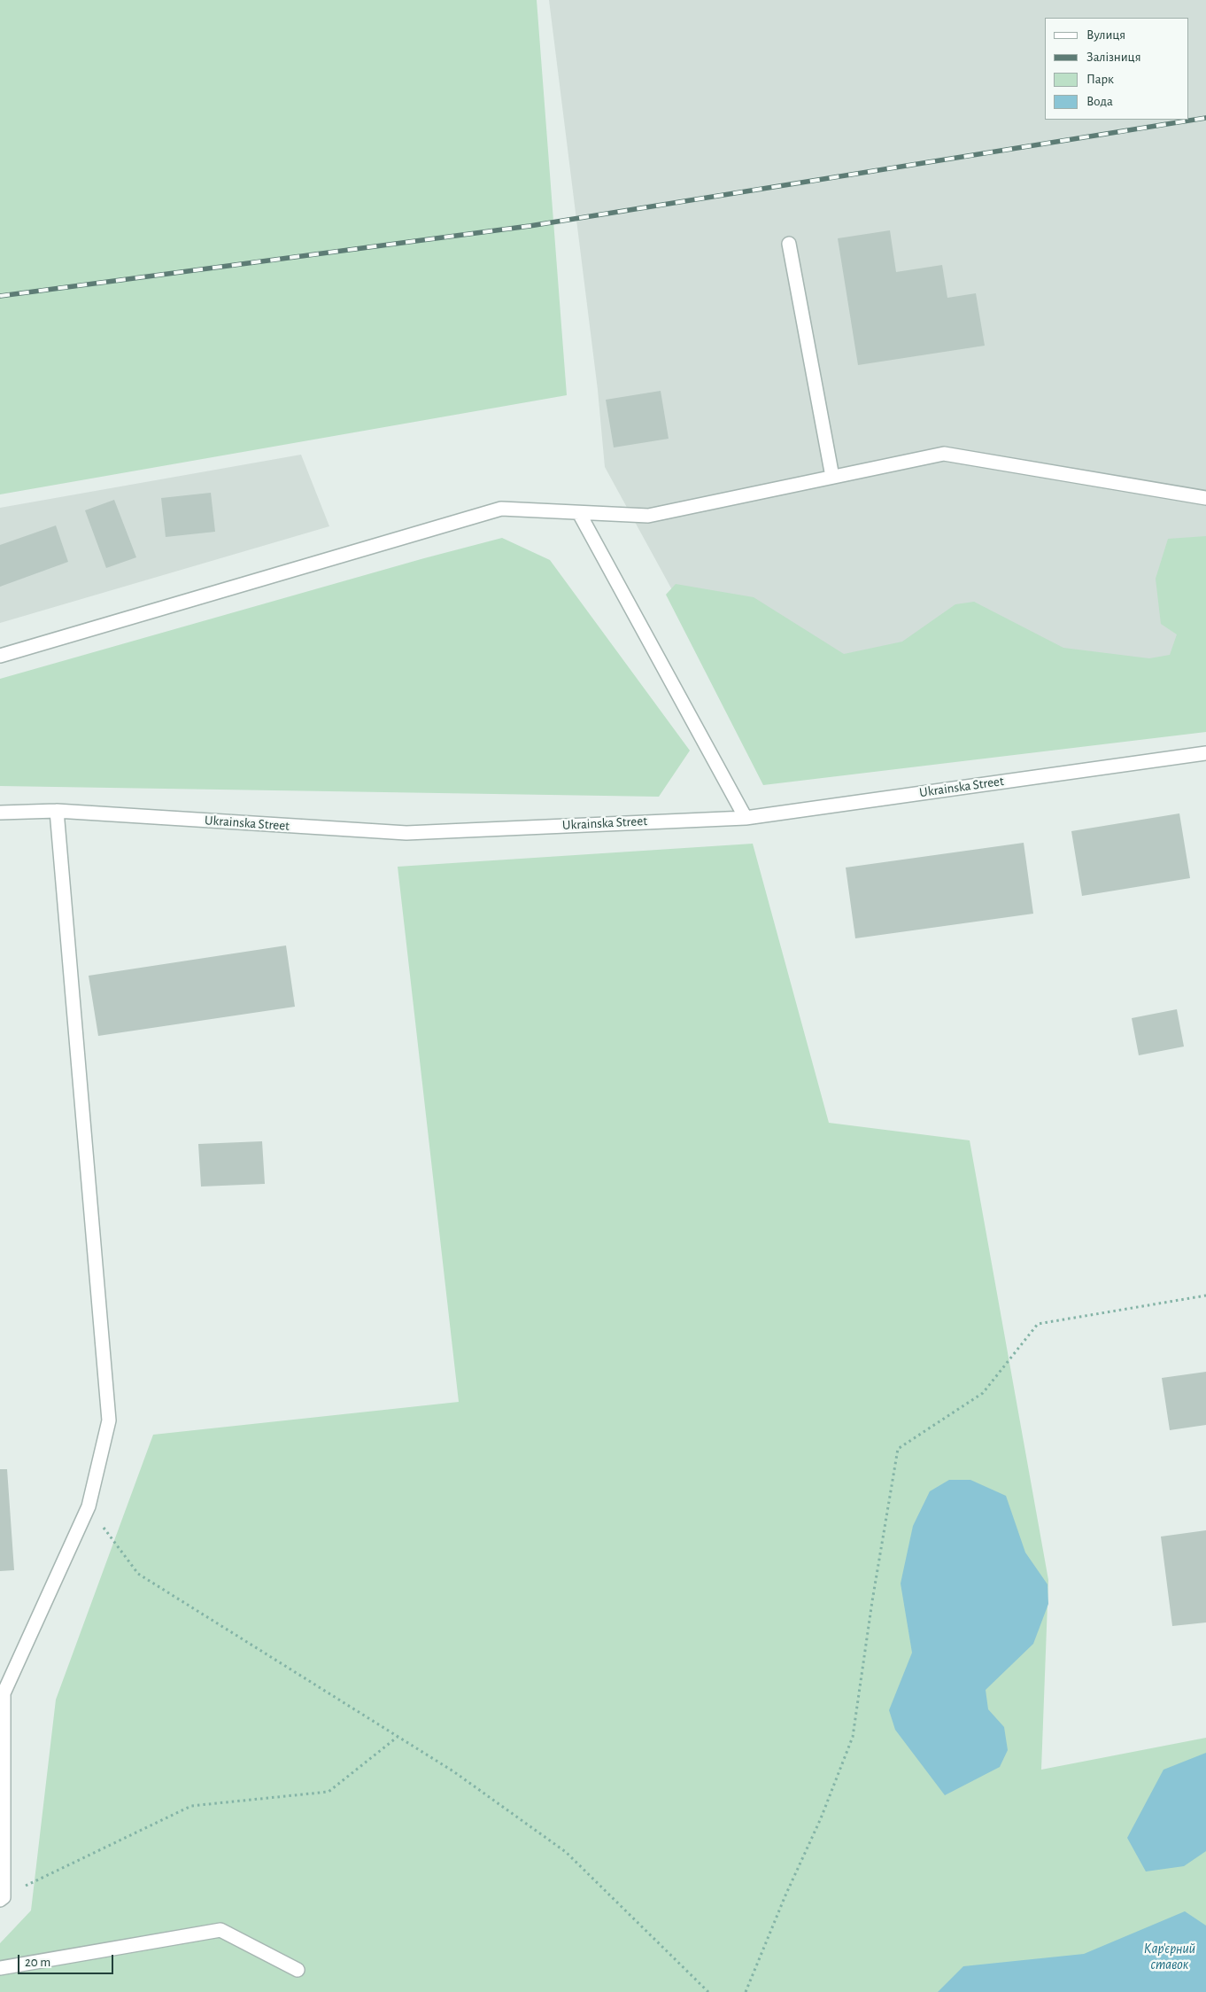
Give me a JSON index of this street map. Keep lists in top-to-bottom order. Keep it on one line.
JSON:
{"streets":{"street":["Ukrainska Street"]},"water":["Кар'єрний ставок"],"legend":["Вулиця","Залізниця","Парк","Вода"],"scale_bar":"20 m"}
